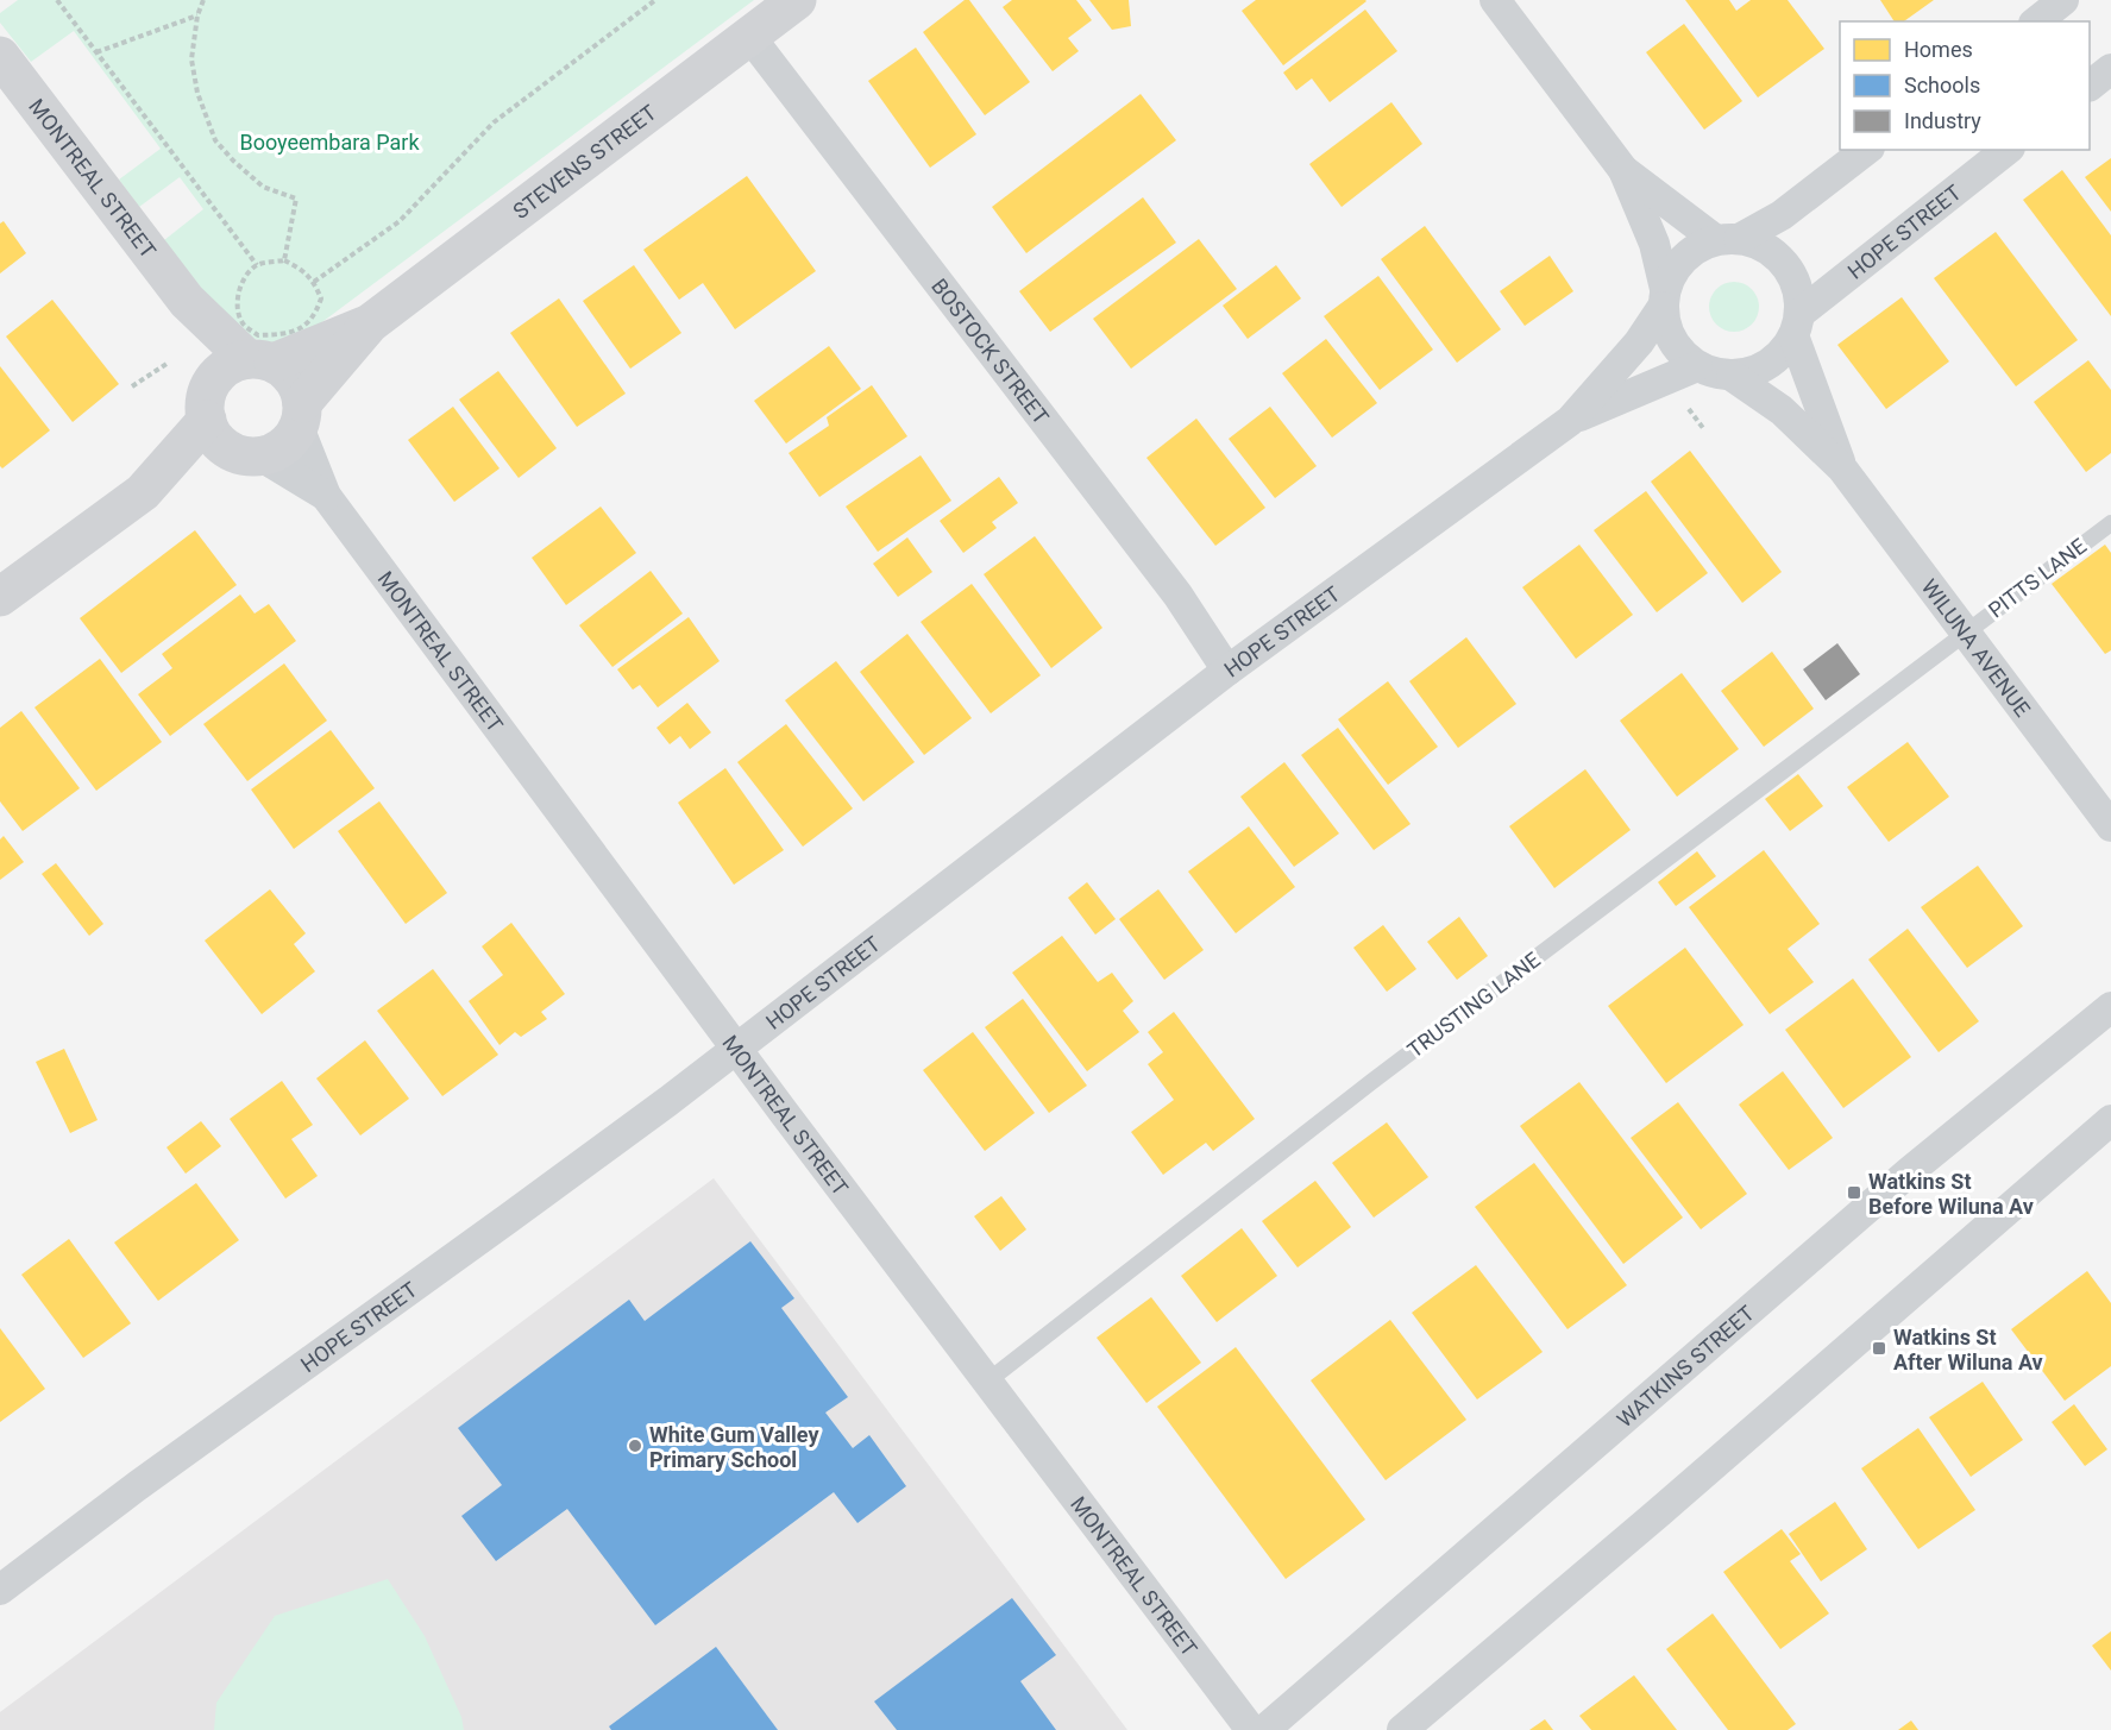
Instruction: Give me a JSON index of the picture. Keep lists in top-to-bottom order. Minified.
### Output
{"streets":{"street":["STEVENS STREET","MONTREAL STREET","HOPE STREET","BOSTOCK STREET","WILUNA AVENUE","WATKINS STREET"],"lane":["PITTS LANE","TRUSTING LANE"]},"crossings":[["STEVENS STREET","MONTREAL STREET"],["STEVENS STREET","BOSTOCK STREET"],["MONTREAL STREET","HOPE STREET"],["MONTREAL STREET","TRUSTING LANE"],["HOPE STREET","BOSTOCK STREET"],["HOPE STREET","WILUNA AVENUE"],["PITTS LANE","WILUNA AVENUE"],["PITTS LANE","TRUSTING LANE"],["WILUNA AVENUE","TRUSTING LANE"]],"parks":["Booyeembara Park"],"places":{"transit":["Watkins St Before Wiluna Av","Watkins St After Wiluna Av"],"other":["White Gum Valley Primary School"]},"legend":["Homes","Schools","Industry"]}
